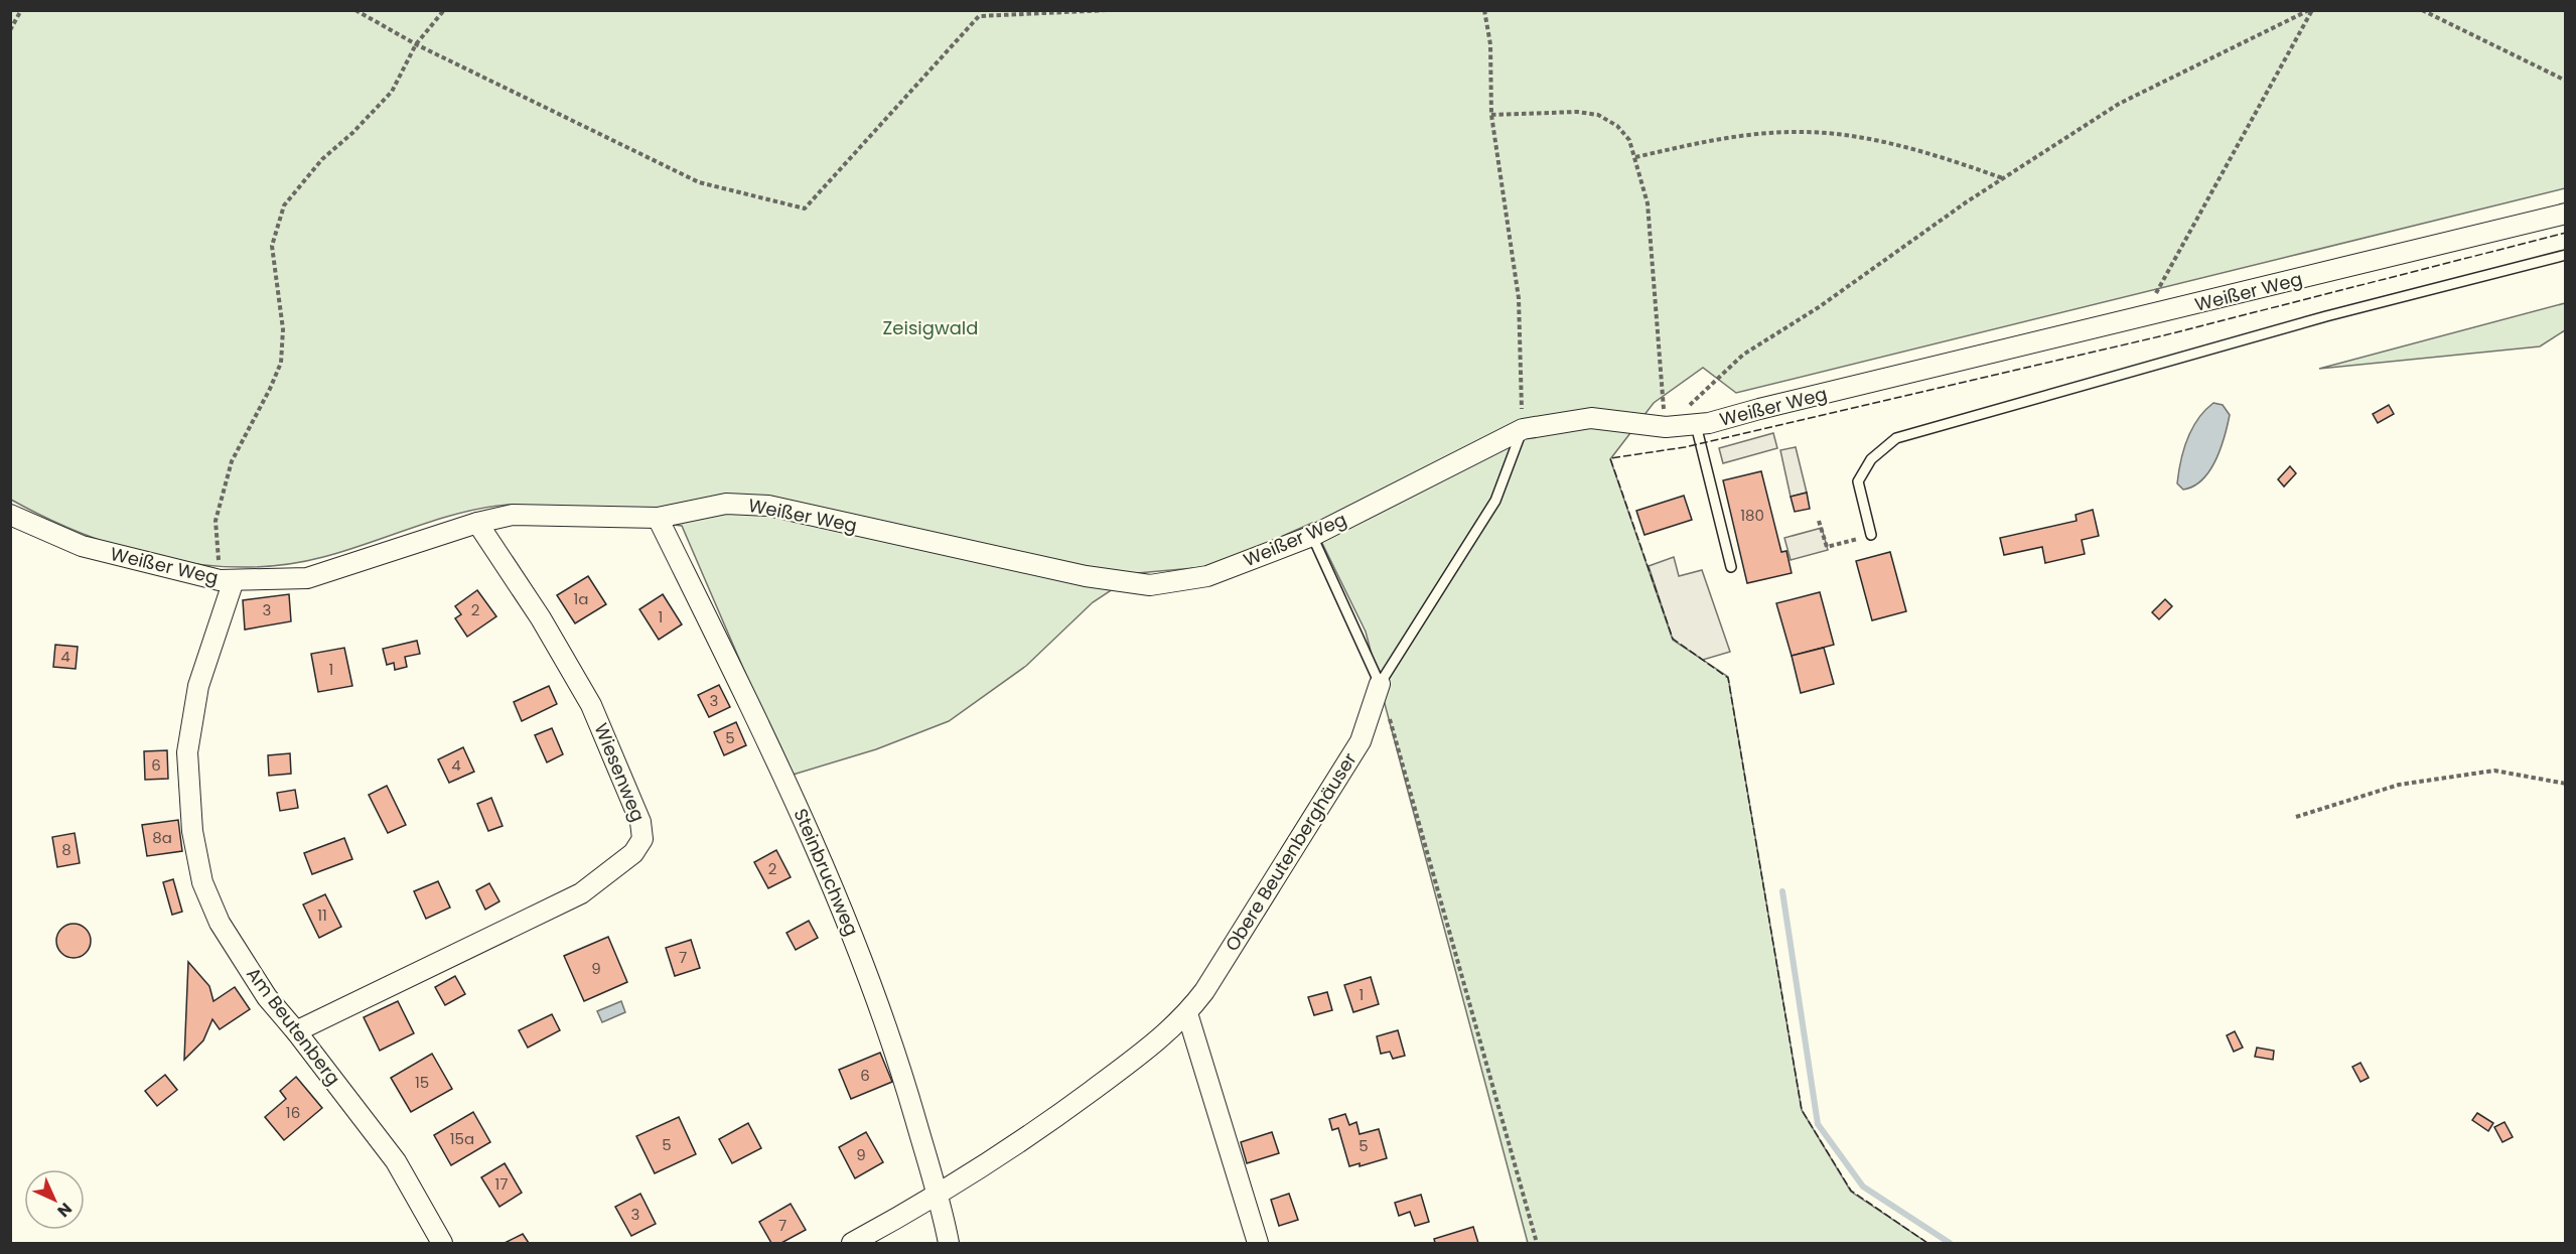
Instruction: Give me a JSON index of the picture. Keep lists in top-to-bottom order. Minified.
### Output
{"streets":{"street":["Weißer Weg","Wiesenweg","Obere Beutenberghäuser","Steinbruchweg","Am Beutenberg"]},"crossings":[["Weißer Weg","Wiesenweg"],["Weißer Weg","Steinbruchweg"],["Weißer Weg","Am Beutenberg"],["Wiesenweg","Am Beutenberg"],["Obere Beutenberghäuser","Steinbruchweg"]],"parks":["Zeisigwald"],"house_numbers":["180","1a","3","2","1","4","1","3","5","6","4","8a","8","2","11","7","9","1","6","15","16","15a","5","5","9","17","3","7"],"north":"bottom right"}
